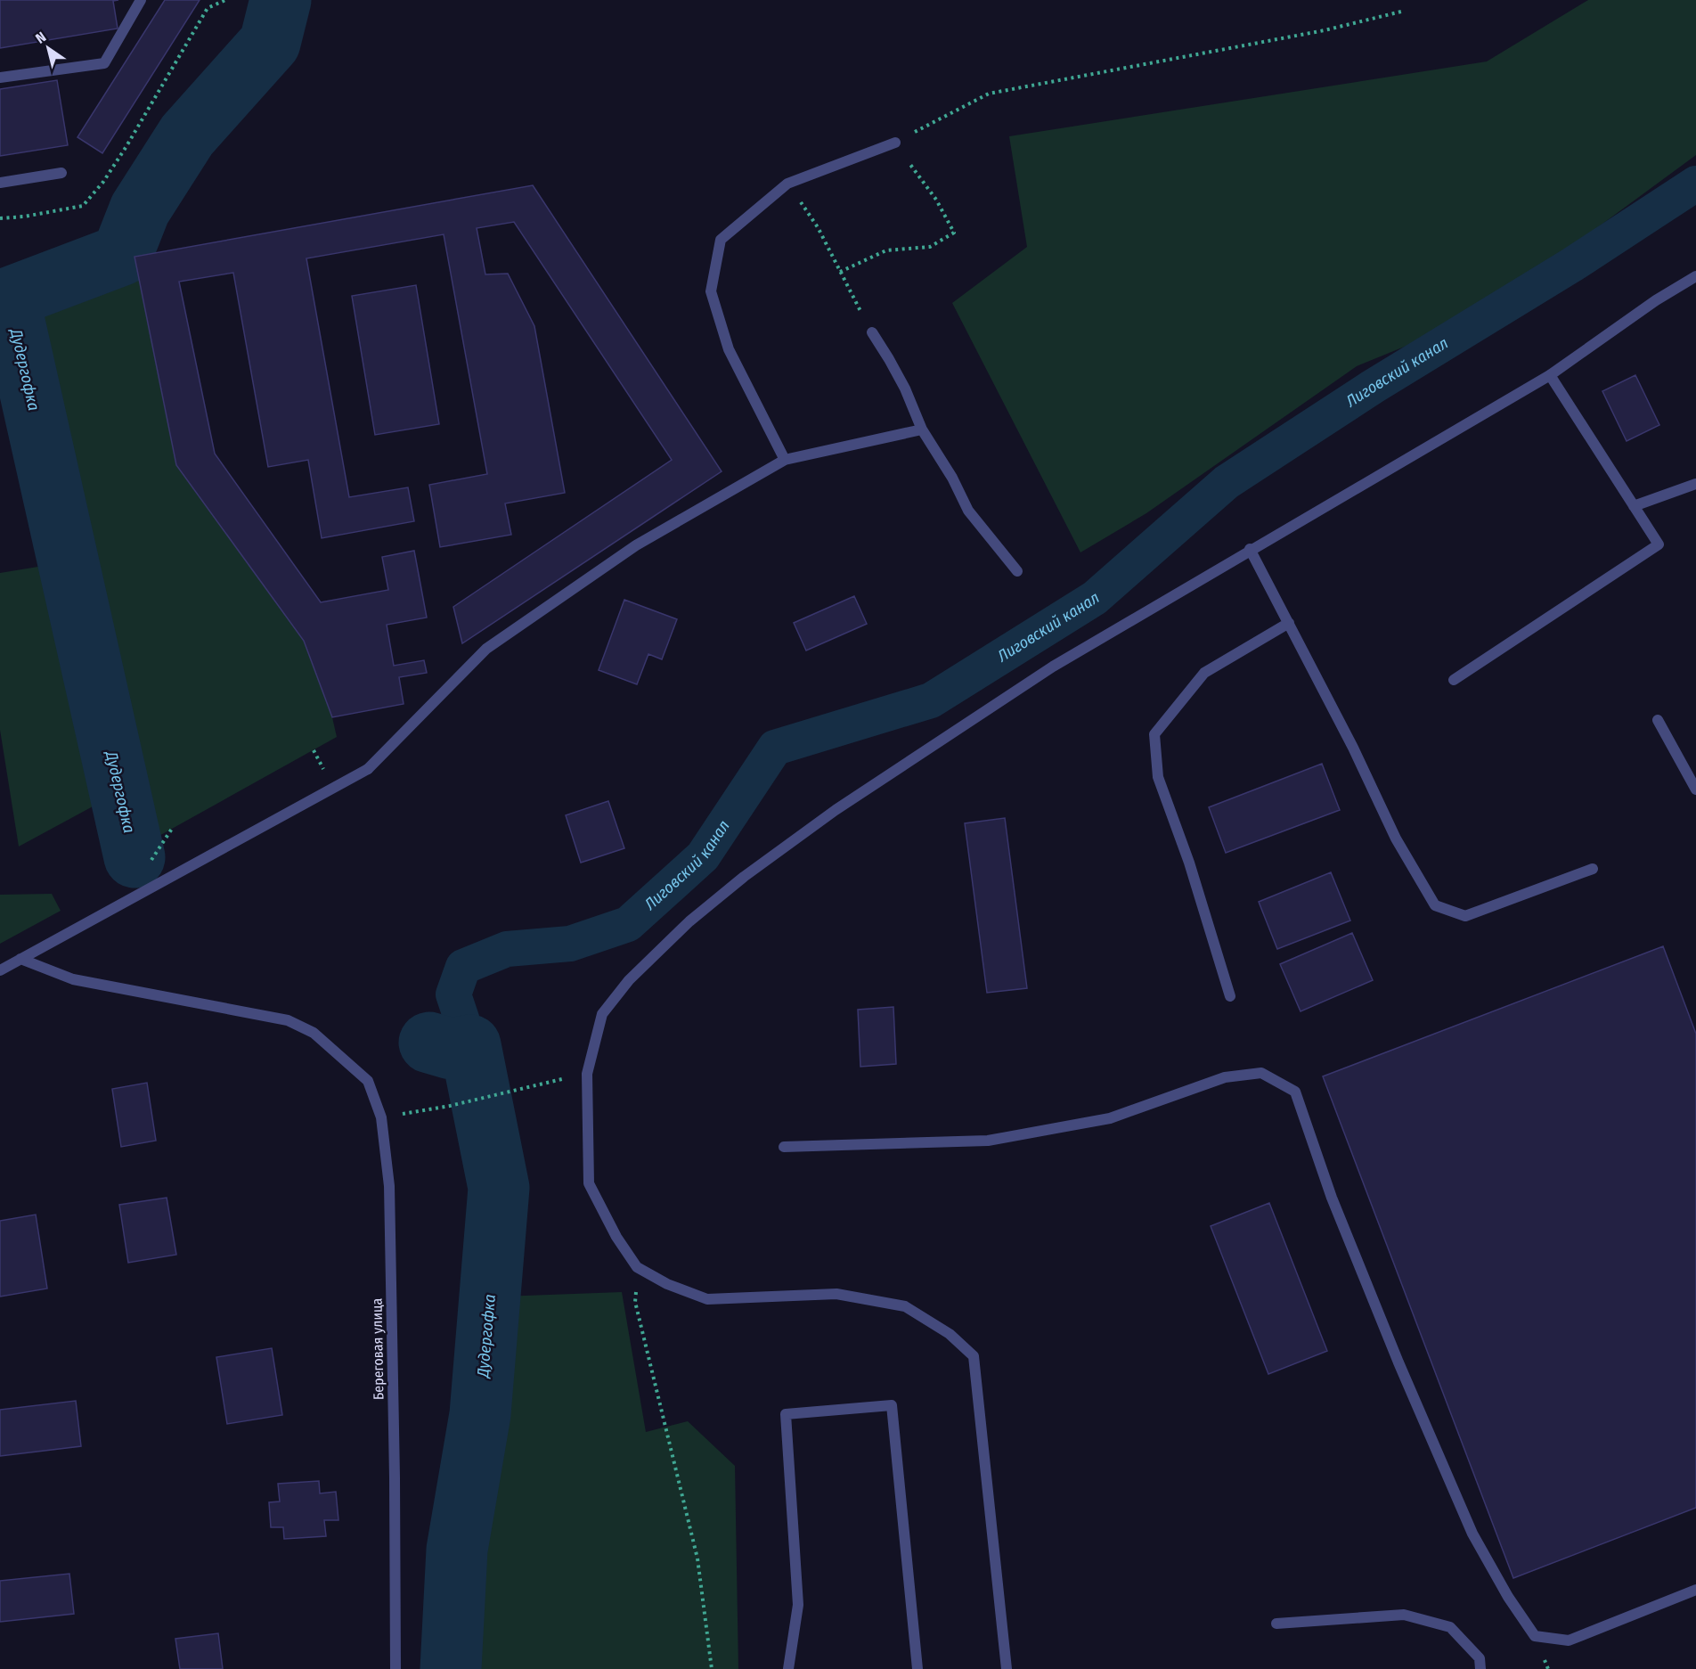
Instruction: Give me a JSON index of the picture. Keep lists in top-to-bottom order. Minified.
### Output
{"streets":{"street":["Береговая улица"]},"water":["Дудергофка","Лиговский канал"],"north":"top left"}
